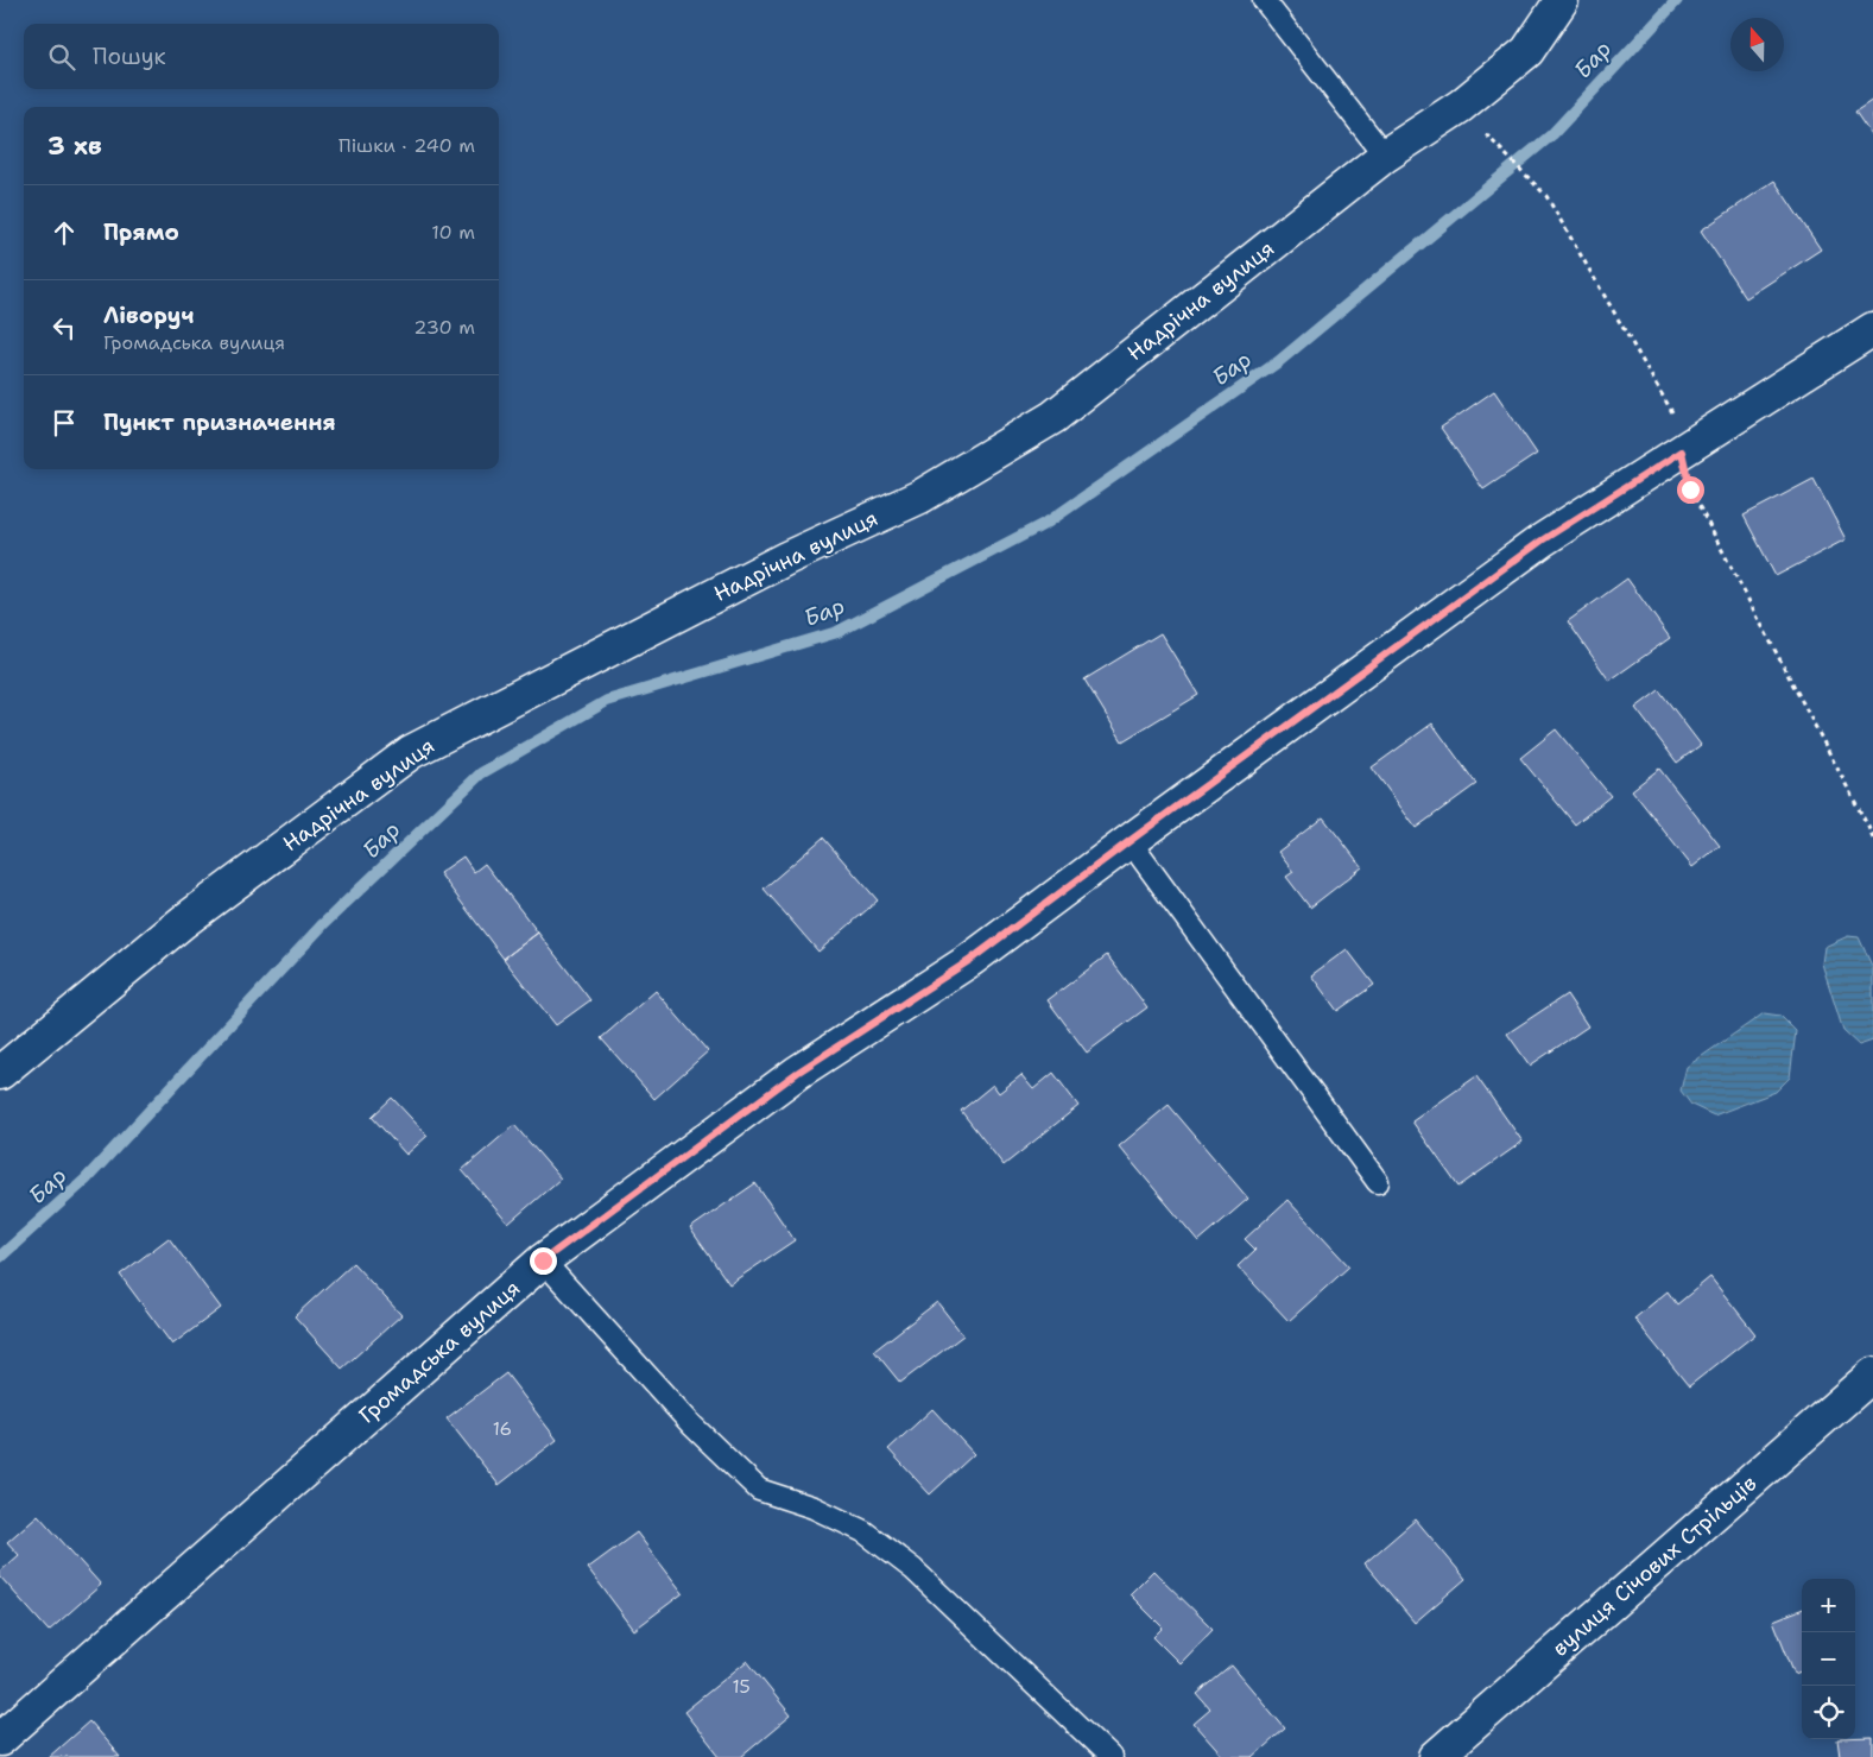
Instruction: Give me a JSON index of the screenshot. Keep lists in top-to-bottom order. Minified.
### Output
{"streets":{"street":["Надрічна вулиця","Громадська вулиця","вулиця Січових Стрільців"]},"water":["Бар"],"house_numbers":["16","15"],"north":"top","page":{"search":"Пошук","heading":["3 хв","Пішки · 240 m"],"list":[["Прямо","10 m"],["Ліворуч","Громадська вулиця","230 m"],"Пункт призначення"],"map_buttons":["+","−"]}}
